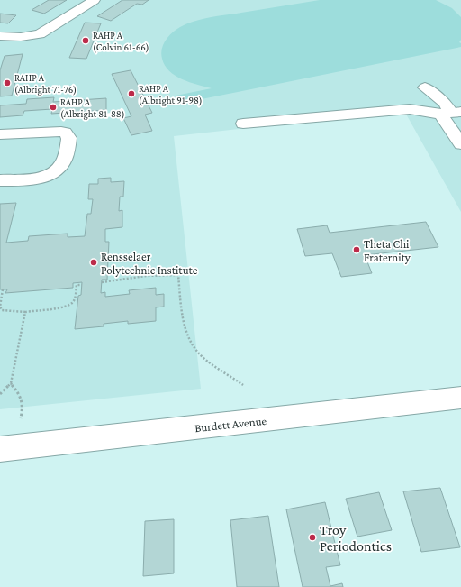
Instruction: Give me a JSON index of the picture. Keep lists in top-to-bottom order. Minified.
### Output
{"streets":{"street":["Burdett Avenue"]},"places":["RAHP A (Colvin 61-66)","RAHP A (Albright 71-76)","RAHP A (Albright 91-98)","RAHP A (Albright 81-88)","Theta Chi Fraternity","Rensselaer Polytechnic Institute","Troy Periodontics"]}
